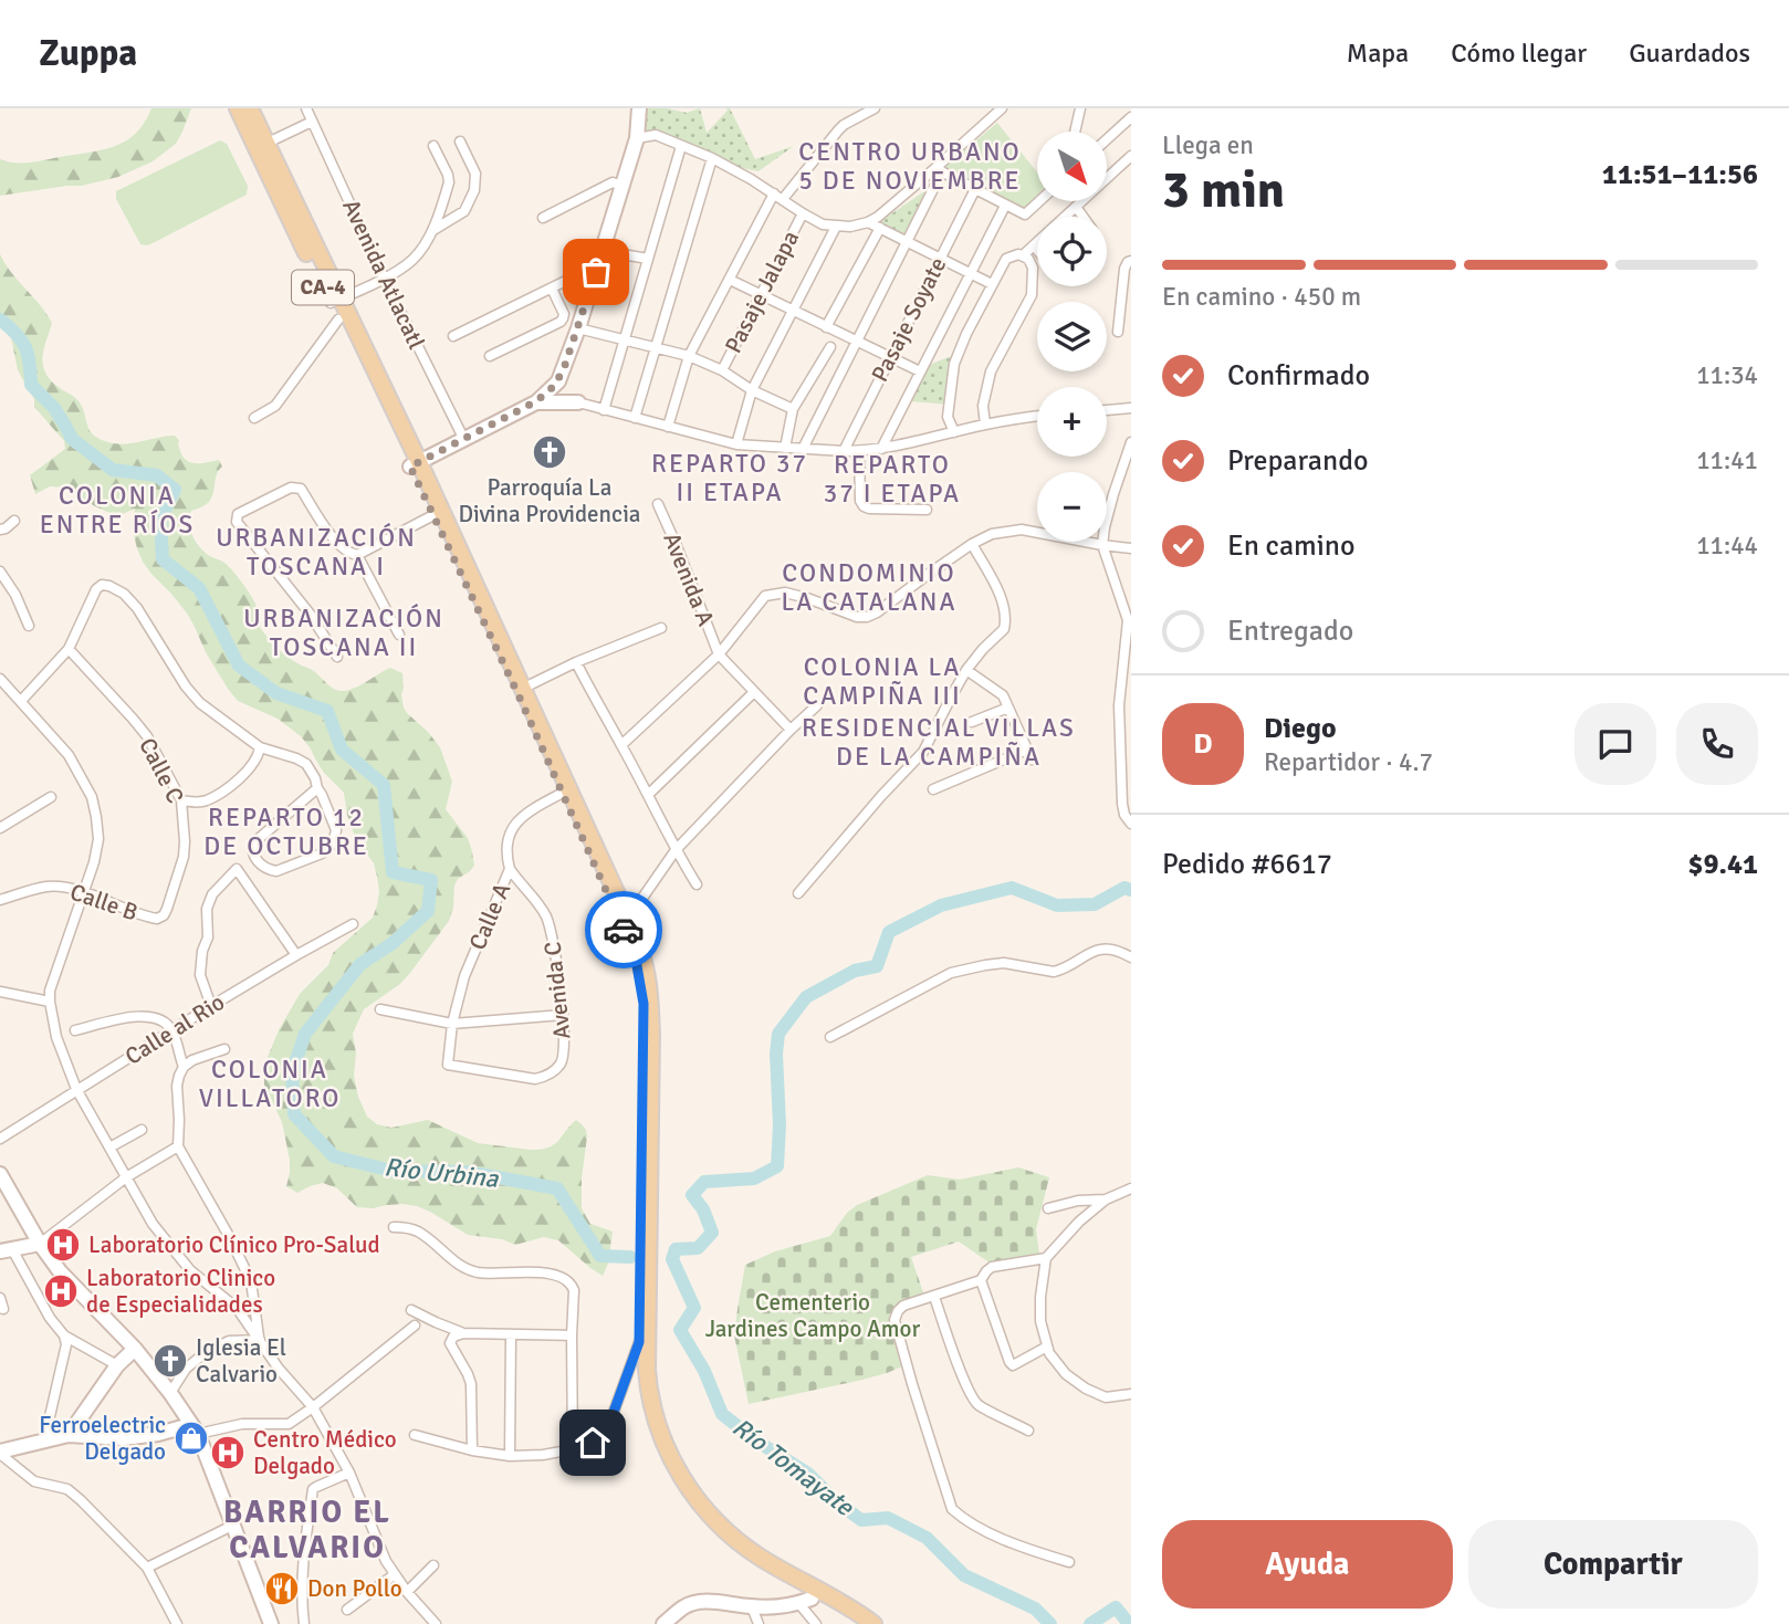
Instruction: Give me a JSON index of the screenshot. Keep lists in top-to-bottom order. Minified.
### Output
{"streets":{"main road":["CA-4"],"street":["Avenida Atlacatl","Pasaje Jalapa","Pasaje Soyate","Avenida A","Calle C","Calle B","Calle A","Avenida C","Calle al Rio"]},"crossings":[["CA-4","Calle A"],["Calle C","Calle B"],["Calle A","Avenida C"]],"districts":["CENTRO URBANO 5 DE NOVIEMBRE","REPARTO 37 II ETAPA","REPARTO 37 I ETAPA","COLONIA ENTRE RÍOS","URBANIZACIÓN TOSCANA I","CONDOMINIO LA CATALANA","URBANIZACIÓN TOSCANA II","COLONIA LA CAMPIÑA III","RESIDENCIAL VILLAS DE LA CAMPIÑA","REPARTO 12 DE OCTUBRE","COLONIA VILLATORO","BARRIO EL CALVARIO"],"water":["Río Urbina","Río Tomayate"],"parks":["Cementerio Jardines Campo Amor"],"places":{"church":["Parroquía La Divina Providencia","Iglesia El Calvario"],"hospital":["Laboratorio Clínico Pro-Salud","Laboratorio Clinico de Especialidades","Centro Médico Delgado"],"shop":["Ferroelectric Delgado"],"restaurant":["Don Pollo"]},"north":"bottom right","page":{"header":"Zuppa","nav":["Mapa","Cómo llegar","Guardados"],"heading":["3 min","Llega en","11:51–11:56"],"panel":["Diego","Repartidor · 4.7","Pedido #6617","$9.41"],"map_buttons":["+","−"],"bar":"En camino · 450 m","list":[["Confirmado","11:34"],["Preparando","11:41"],["En camino","11:44"],"Entregado"],"round":"D","buttons":["Ayuda","Compartir"]}}
